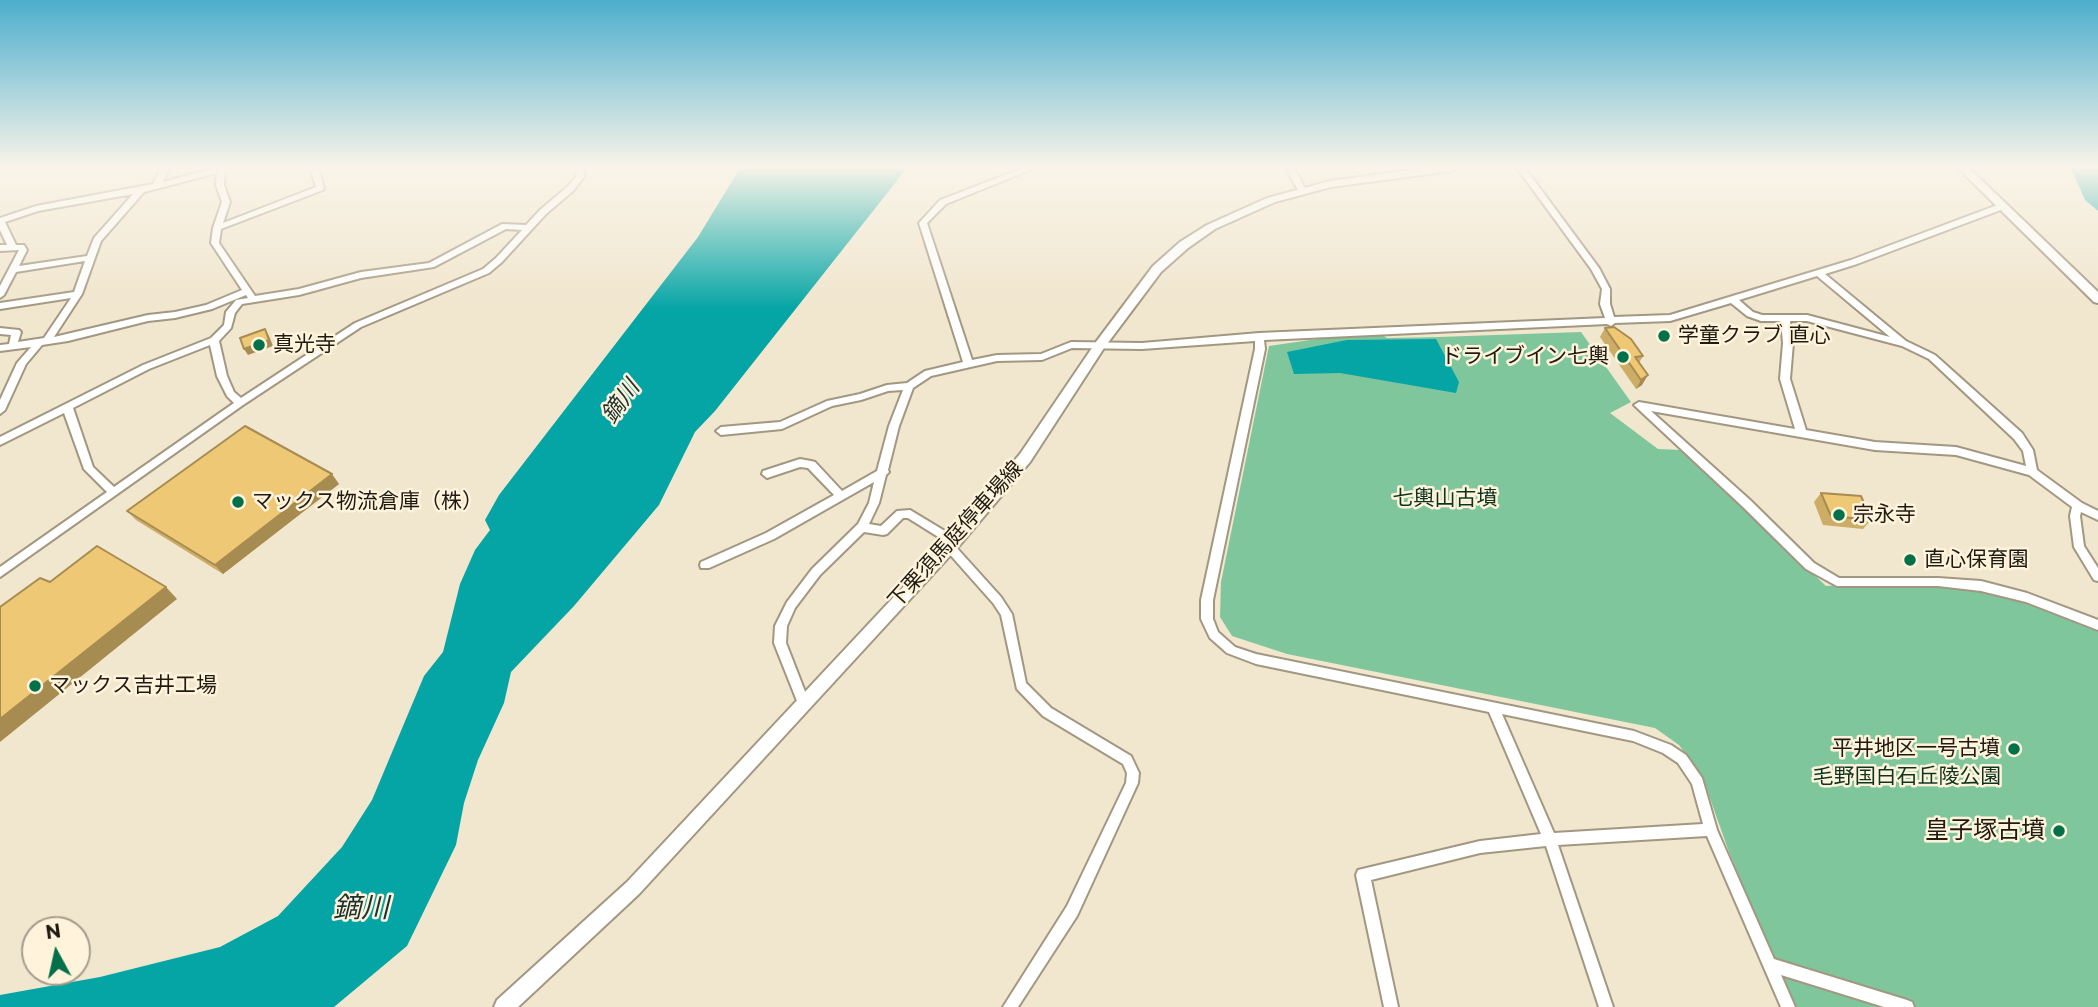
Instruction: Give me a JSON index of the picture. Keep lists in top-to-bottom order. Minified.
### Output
{"streets":{"main road":["下栗須馬庭停車場線"]},"water":["鏑川"],"parks":["七輿山古墳","毛野国白石丘陵公園"],"places":["学童クラブ 直心","真光寺","ドライブイン七輿","マックス物流倉庫（株）","宗永寺","直心保育園","マックス吉井工場","平井地区一号古墳","皇子塚古墳"],"north":"top"}
